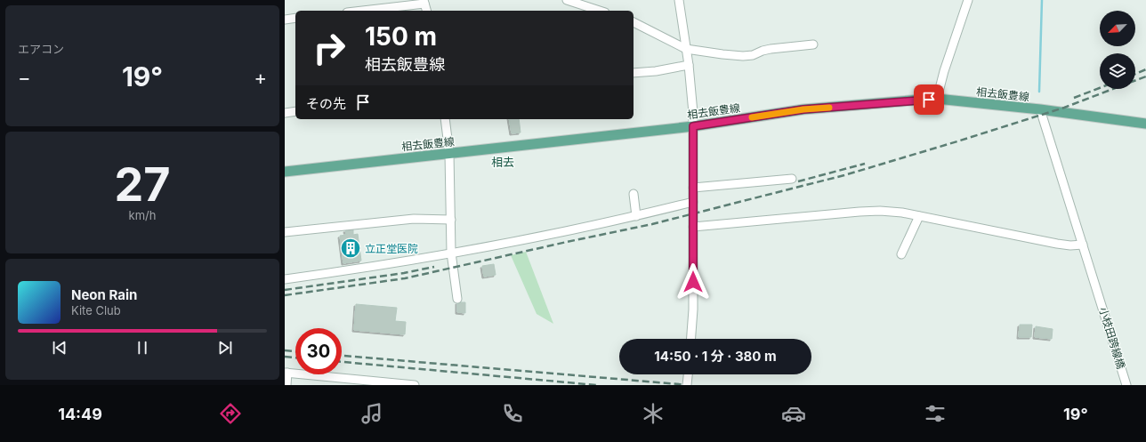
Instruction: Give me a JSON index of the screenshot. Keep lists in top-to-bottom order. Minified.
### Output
{"streets":{"main road":["相去飯豊線"],"street":["小枝田跨線橋"]},"crossings":[["相去飯豊線","小枝田跨線橋"]],"districts":["相去"],"places":{"building":["立正堂医院"]},"north":"bottom left","page":{"tile":["エアコン",["27","km/h"]],"turn":["150 m","相去飯豊線"],"heat":["−","19°","+"],"then":"その先","song":["Neon Rain","Kite Club"],"limit":"30","trip":"14:50 · 1 分 · 380 m","tabs":["14:49","19°"]}}
